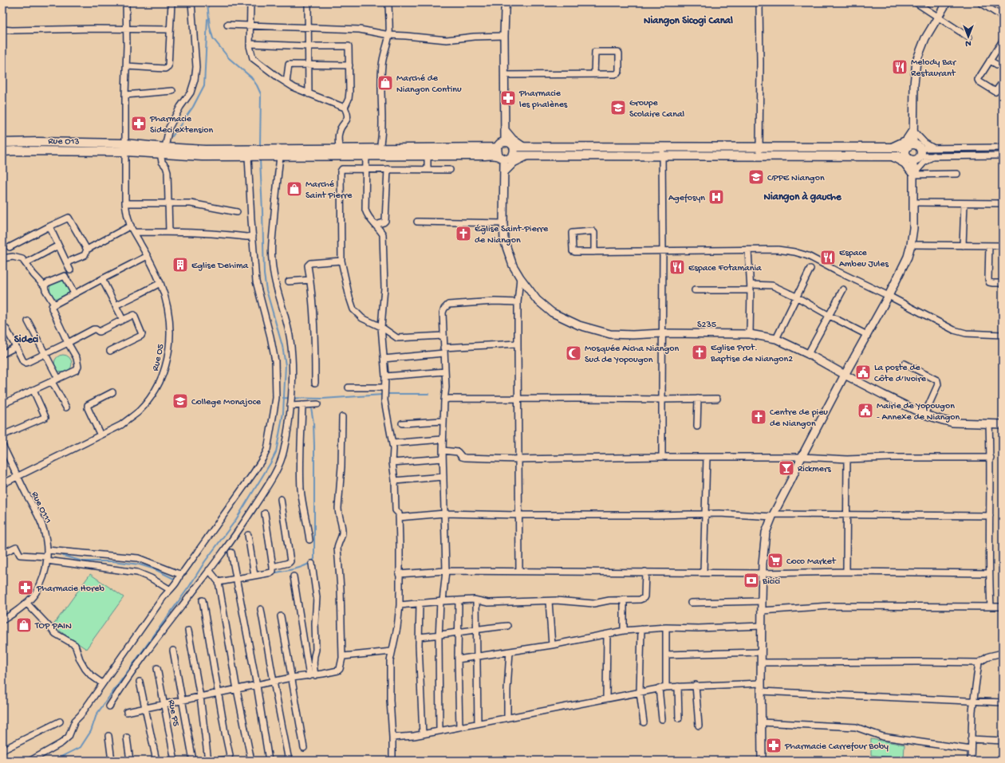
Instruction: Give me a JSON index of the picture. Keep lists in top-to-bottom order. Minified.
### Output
{"streets":{"main road":["Rue O13"],"street":["S235","Rue O5","Rue O111","Rue P5"]},"crossings":[["Rue O13","Rue O5"],["Rue O5","Rue O111"]],"districts":["Niangon Sicogi Canal","Niangon à gauche","Sideci"],"places":{"restaurant":["Melody Bar Restaurant","Espace Ambeu Jules","Espace Fotamania"],"shop":["Marché de Niangon Continu","Marché Saint Pierre","TOP PAIN"],"pharmacy":["Pharmacie les phalènes","Pharmacie Sideci extension","Pharmacie Horeb","Pharmacie Carrefour Boby"],"school or university":["Groupe Scolaire Canal","CPPE Niangon","College Monajoce"],"hospital":["Agefosyn"],"church":["Église Saint-Pierre de Niangon","Eglise Prot. Baptise de Niangon2","Centre de pieu de Niangon"],"building":["Eglise Dehima"],"mosque":["Mosquée Aicha Niangon Sud de Yopougon"],"public building":["La poste de Côte d’Ivoire","Mairie de Yopougon - Annexe de Niangon"],"bar":["Rickmers"],"supermarket":["Coco Market"],"bank":["Bicici"]},"north":"bottom"}
